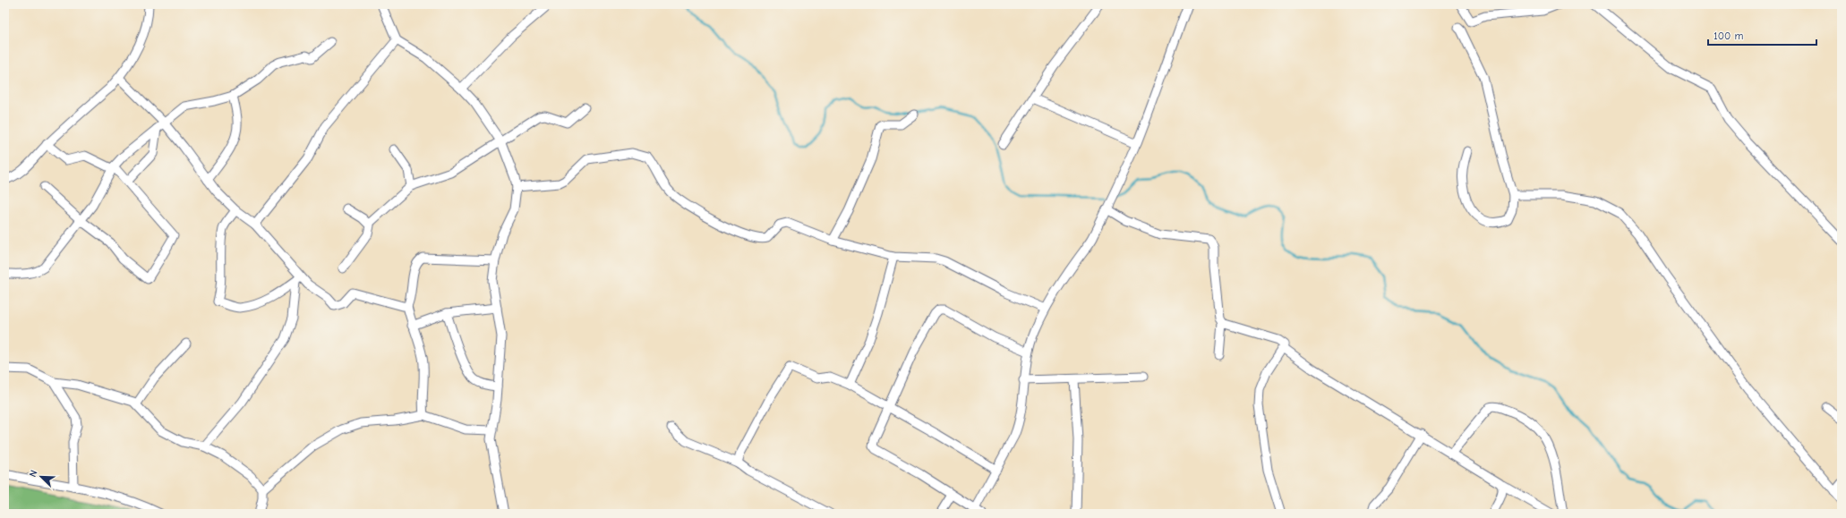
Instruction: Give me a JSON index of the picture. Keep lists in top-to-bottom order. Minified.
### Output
{"scale_bar":"100 m","north":"top left"}
